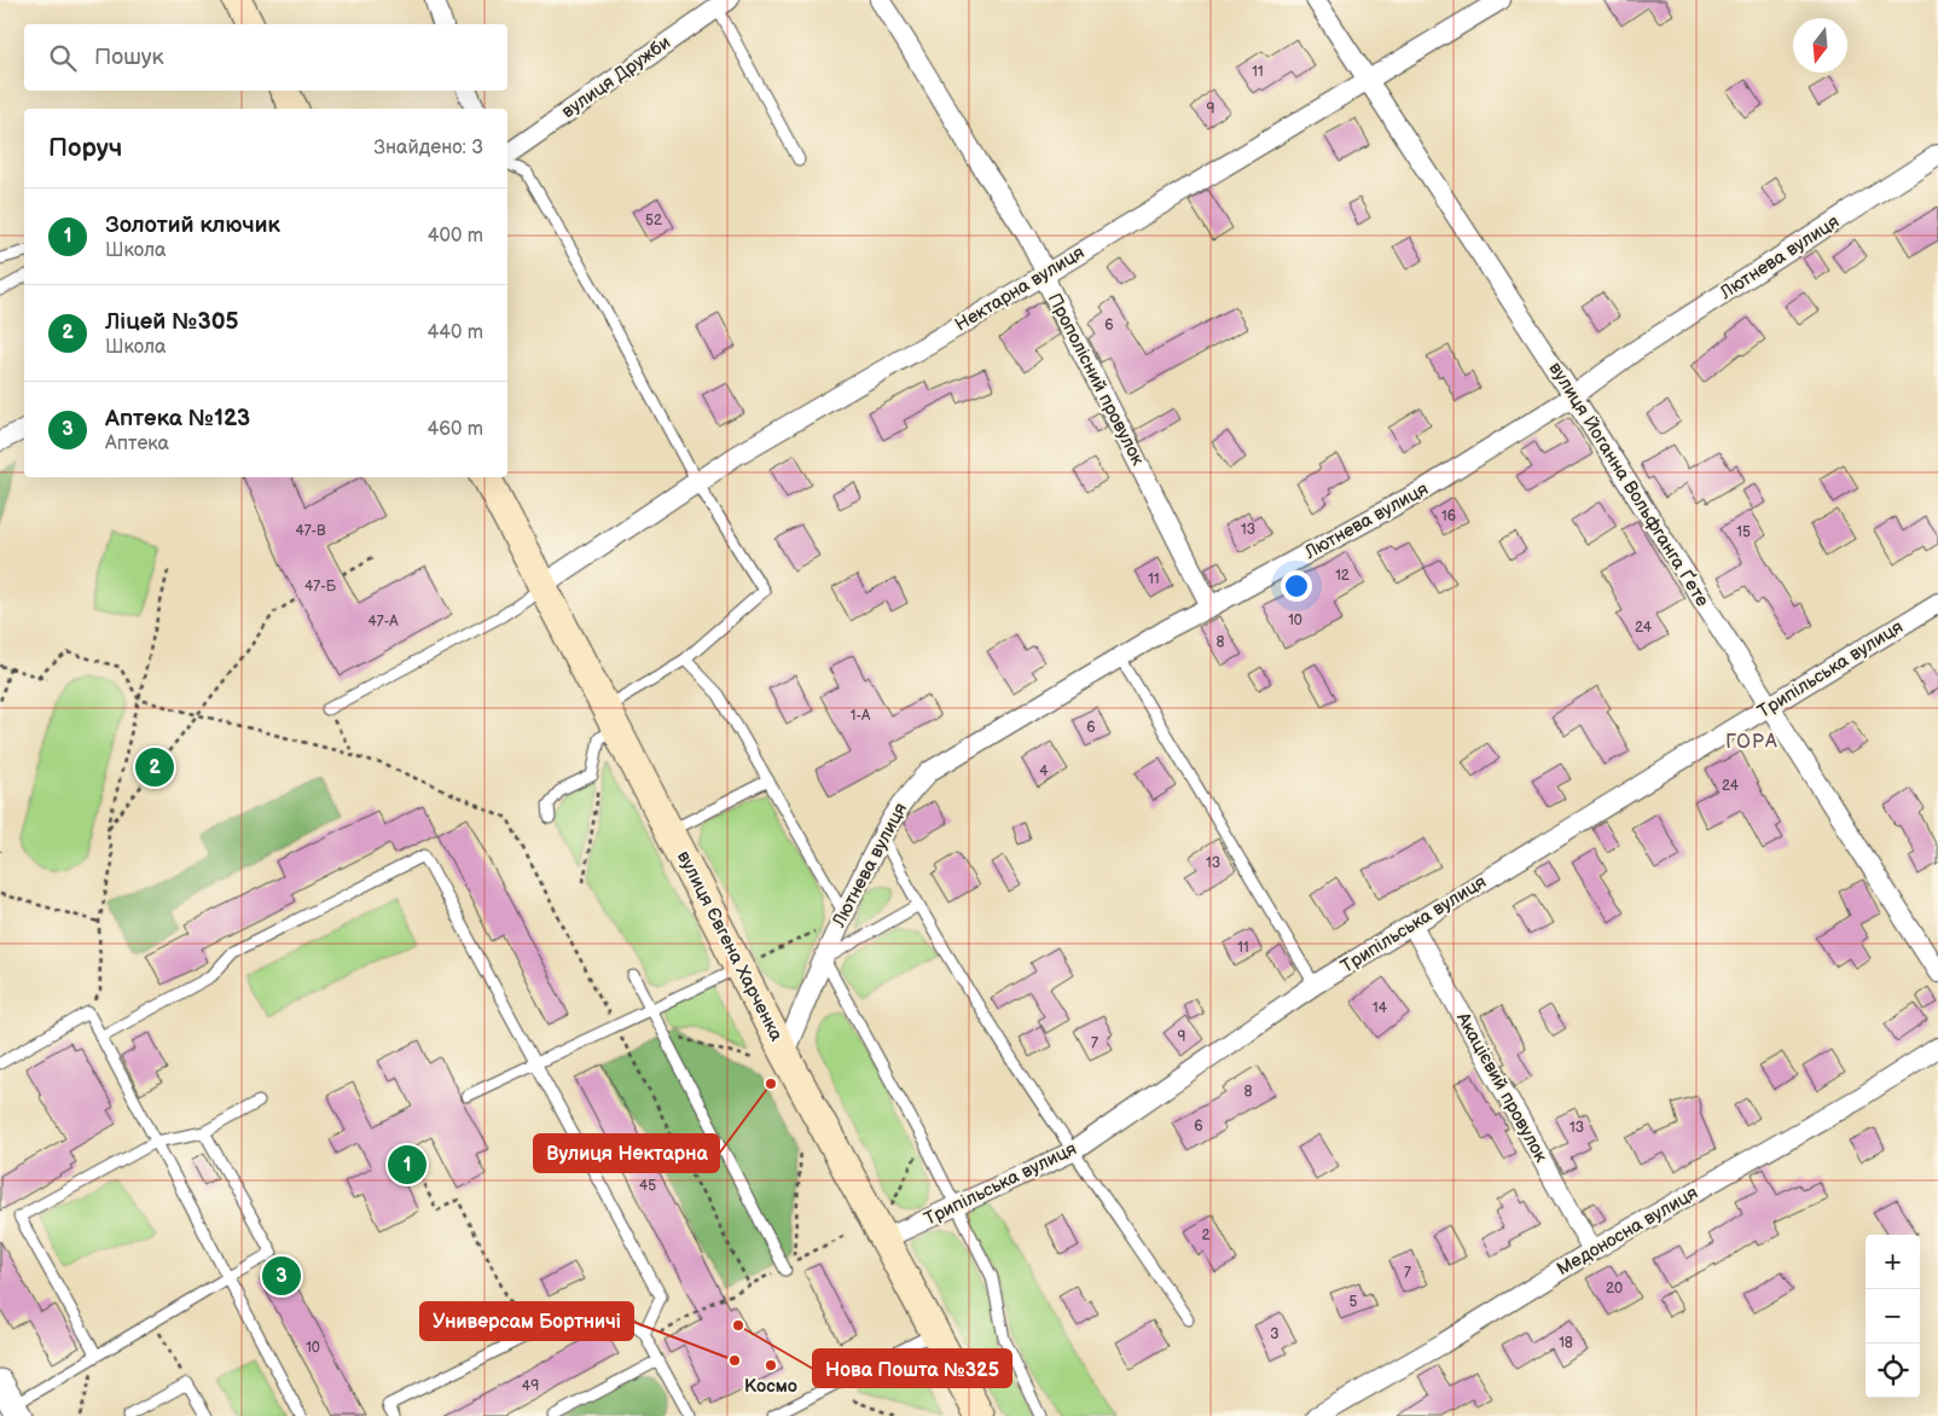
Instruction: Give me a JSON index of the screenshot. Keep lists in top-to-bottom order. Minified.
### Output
{"streets":{"main road":["вулиця Євгена Харченка"],"street":["вулиця Дружби","Лютнева вулиця","Нектарна вулиця","Прополісний провулок","вулиця Йоганна Вольфганга Ґете","Трипільська вулиця","Акацієвий провулок","Медоносна вулиця"]},"crossings":[["Лютнева вулиця","Прополісний провулок"],["Лютнева вулиця","вулиця Йоганна Вольфганга Ґете"],["Лютнева вулиця","вулиця Євгена Харченка"],["Нектарна вулиця","Прополісний провулок"],["Нектарна вулиця","вулиця Йоганна Вольфганга Ґете"],["Нектарна вулиця","вулиця Євгена Харченка"],["вулиця Йоганна Вольфганга Ґете","Трипільська вулиця"],["Трипільська вулиця","вулиця Євгена Харченка"],["Трипільська вулиця","Акацієвий провулок"],["Акацієвий провулок","Медоносна вулиця"]],"districts":["ГОРА"],"places":["Вулиця Нектарна","Нова Пошта №325","Универсам Бортничі","Космо"],"house_numbers":["11","9","52","6","16","13","47-В","15","12","11","47-Б","10","47-А","24","8","1-А","6","4","24","13","11","14","9","7","8","6","13","45","2","7","20","5","3","18","10","49"],"north":"bottom","page":{"search":"Пошук","heading":["Поруч","Знайдено: 3"],"list":[{"mark":"1","name":"Золотий ключик","note":"Школа","value":"400 m"},{"mark":"2","name":"Ліцей №305","note":"Школа","value":"440 m"},{"mark":"3","name":"Аптека №123","note":"Аптека","value":"460 m"}],"pins":["2","1","3"],"map_buttons":["+","−"]}}
